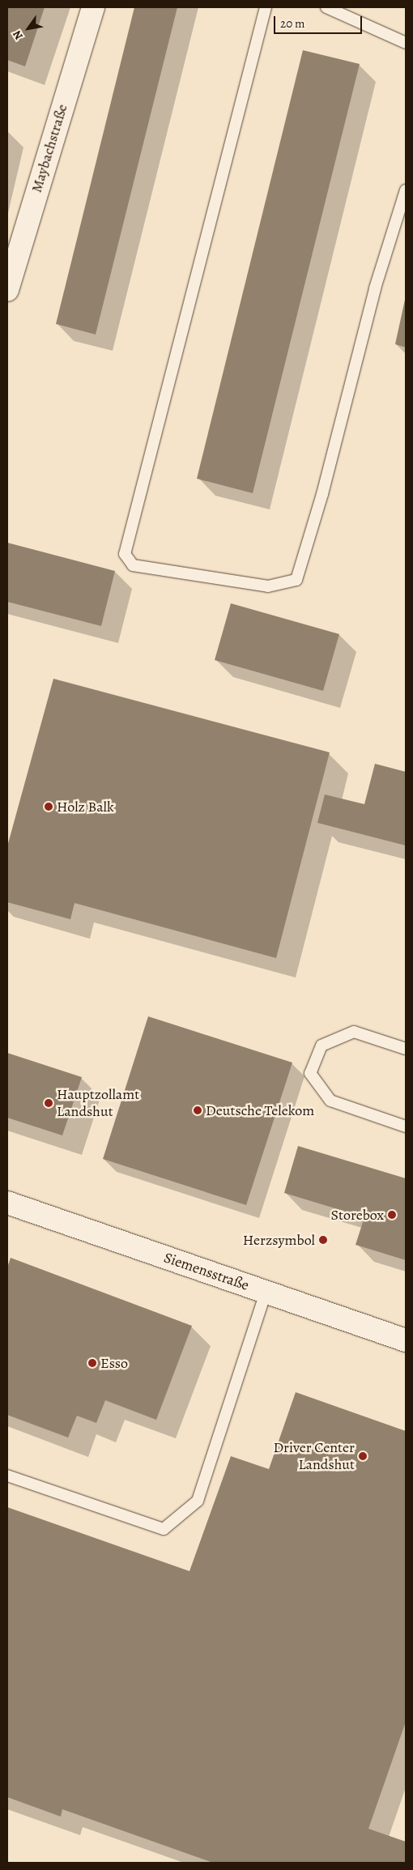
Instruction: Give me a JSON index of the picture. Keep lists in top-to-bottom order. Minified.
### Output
{"streets":{"main road":["Maybachstraße","Siemensstraße"]},"places":["Holz Balk","Hauptzollamt Landshut","Deutsche Telekom","Storebox","Herzsymbol","Esso","Driver Center Landshut"],"scale_bar":"20 m","north":"bottom left"}
